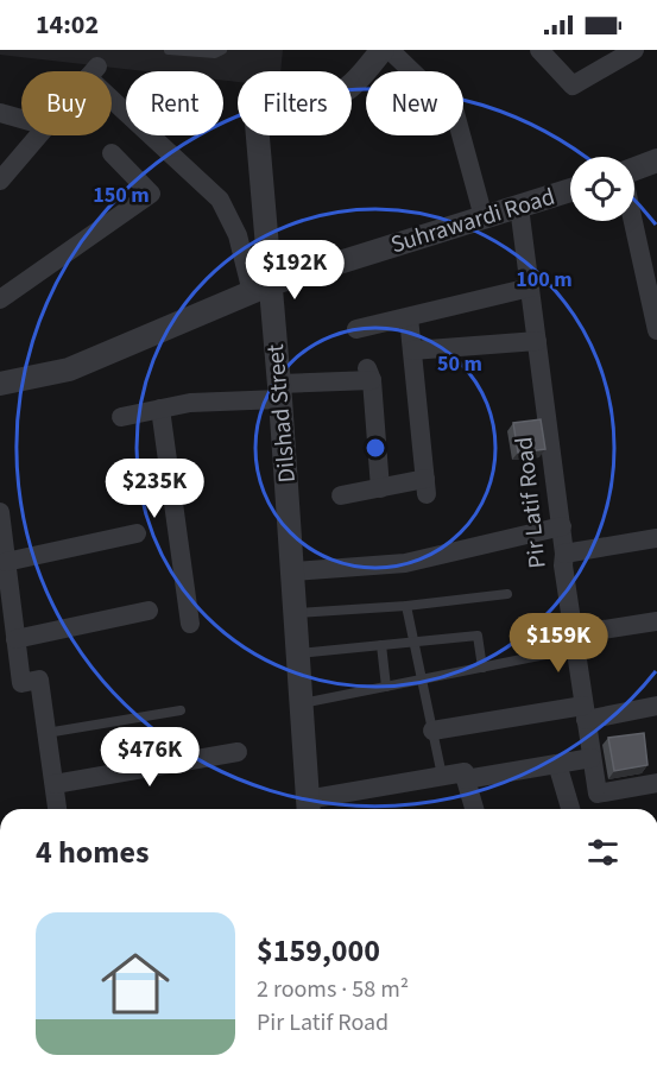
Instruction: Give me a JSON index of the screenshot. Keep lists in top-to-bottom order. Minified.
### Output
{"streets":{"street":["Suhrawardi Road","Dilshad Street","Pir Latif Road"]},"crossings":[["Suhrawardi Road","Dilshad Street"],["Suhrawardi Road","Pir Latif Road"]],"page":{"status":"14:02","chip":["Buy","Rent","Filters","New"],"price":["$192K","$235K","$159K","$476K"],"heading":"4 homes","list":[{"name":"$159,000","note":"2 rooms · 58 m² · Pir Latif Road"}]},"rings":["150 m","100 m","50 m"]}
